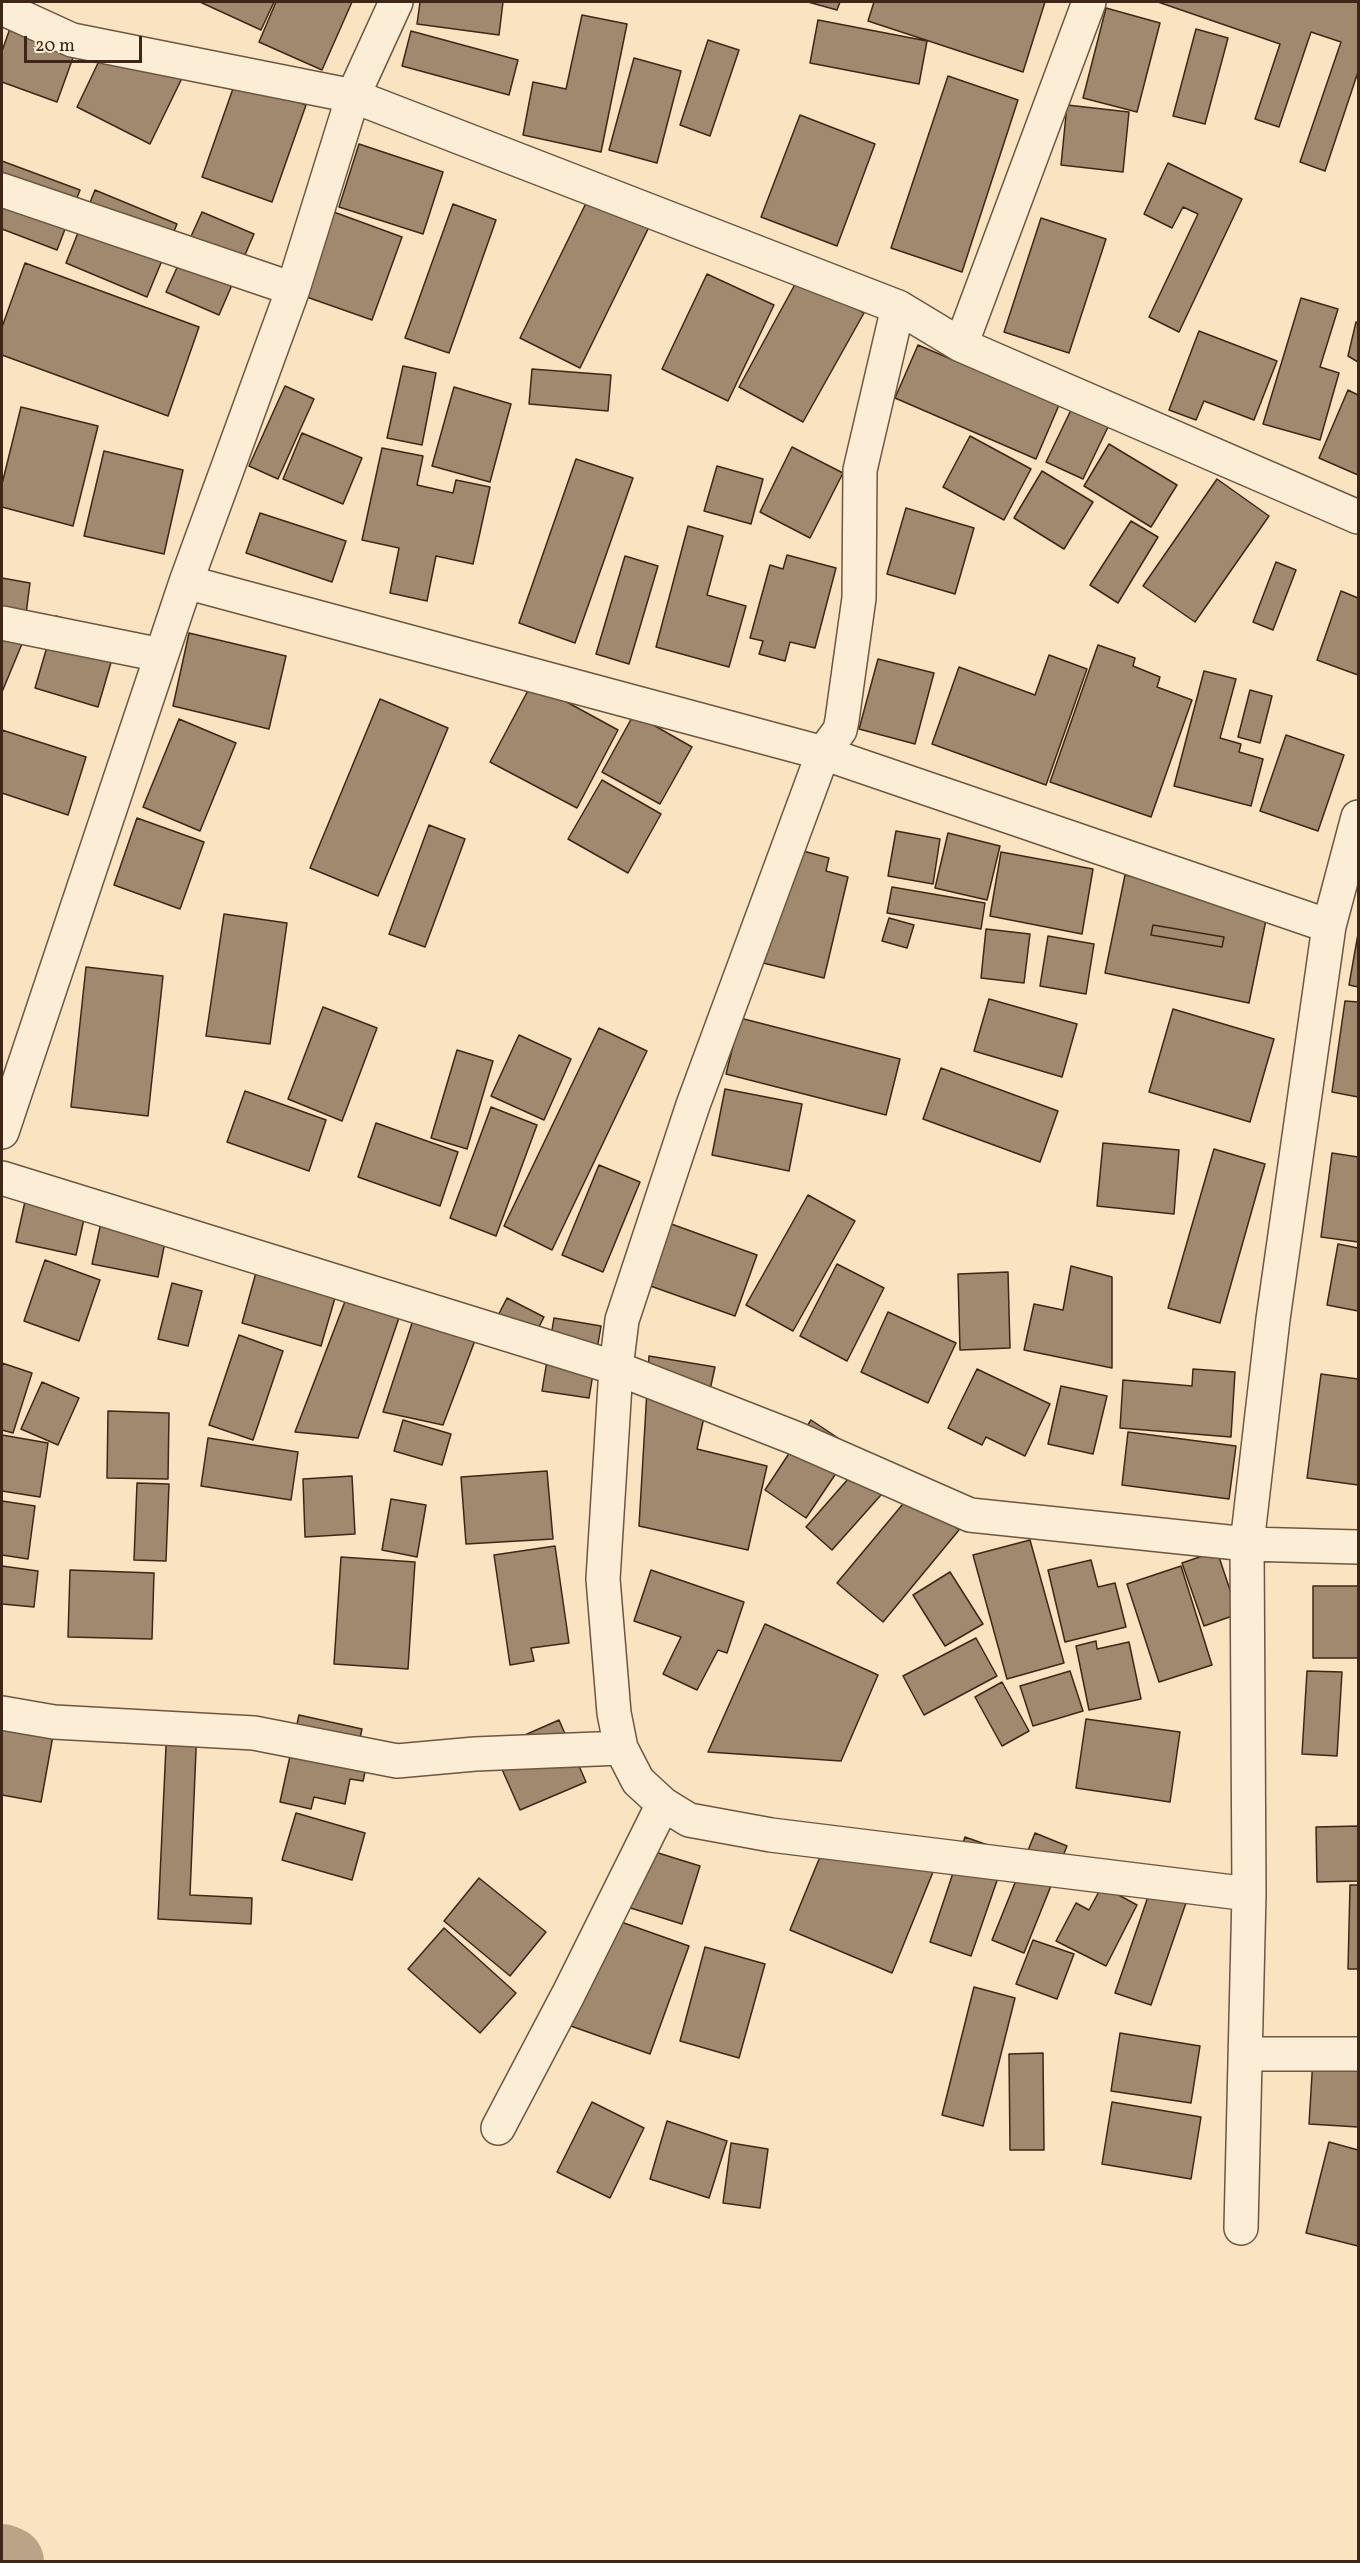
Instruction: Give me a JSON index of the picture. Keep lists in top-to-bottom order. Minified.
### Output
{"scale_bar":"20 m"}
